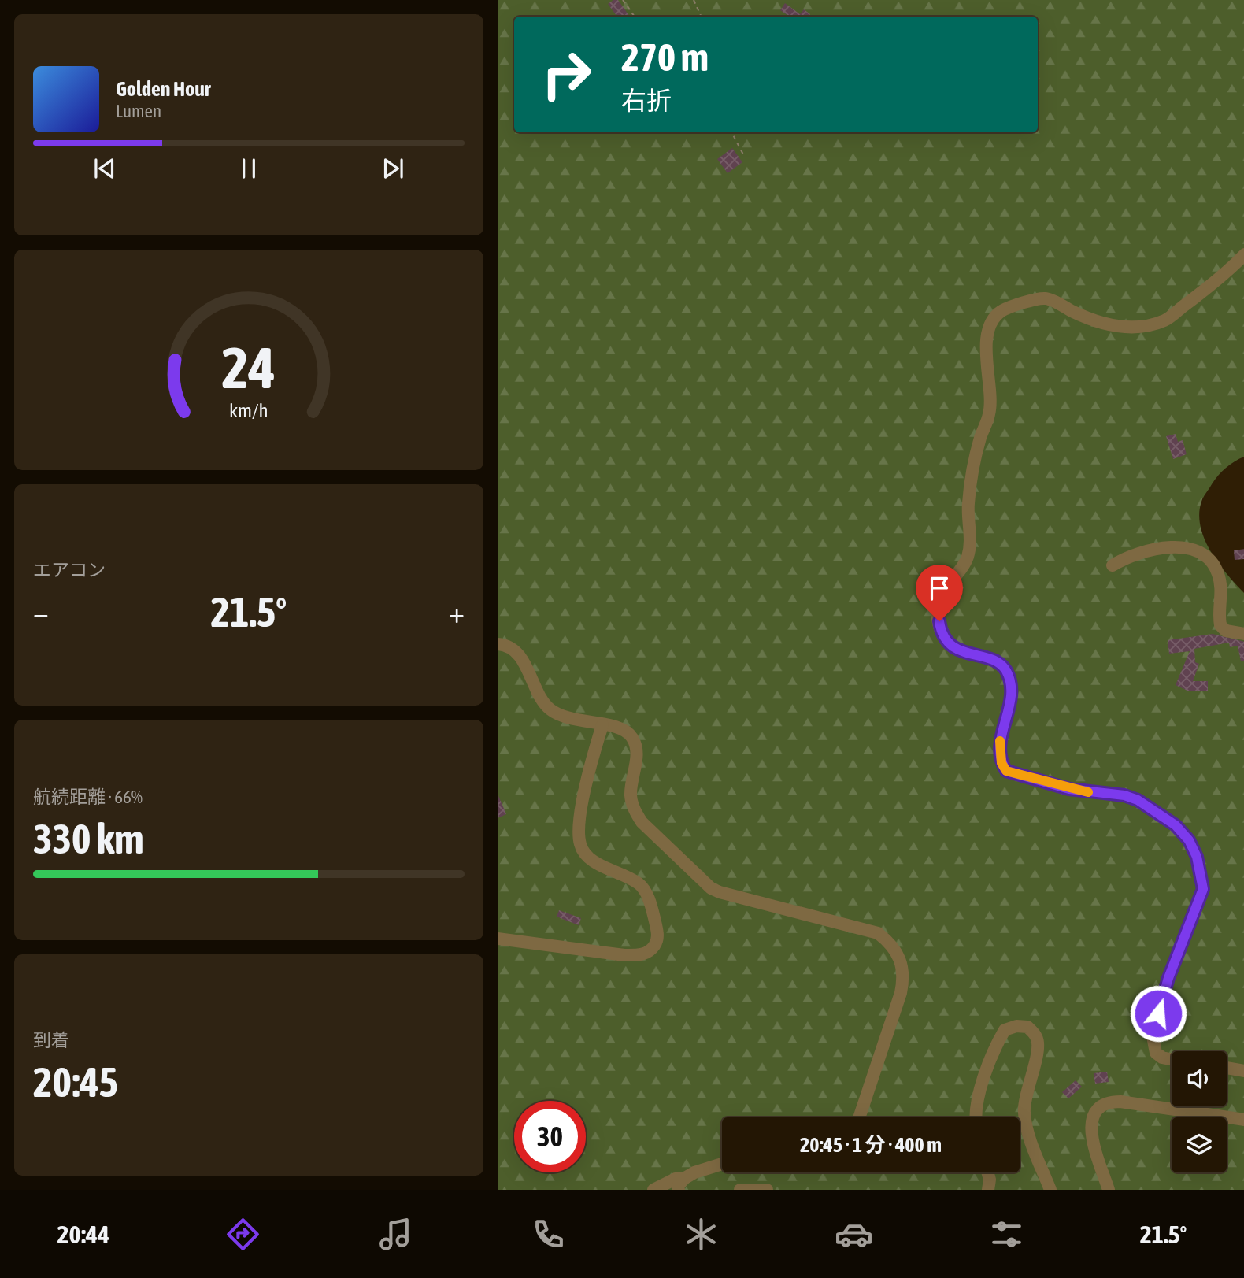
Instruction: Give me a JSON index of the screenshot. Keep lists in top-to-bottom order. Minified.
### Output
{"page":{"turn":["270 m","右折"],"song":["Golden Hour","Lumen"],"tile":["エアコン",["航続距離 · 66%","330 km"],["到着","20:45"]],"heat":["−","21.5°","+"],"limit":"30","trip":"20:45 · 1 分 · 400 m","tabs":["20:44","21.5°"],"gauge":["24","km/h"]}}
